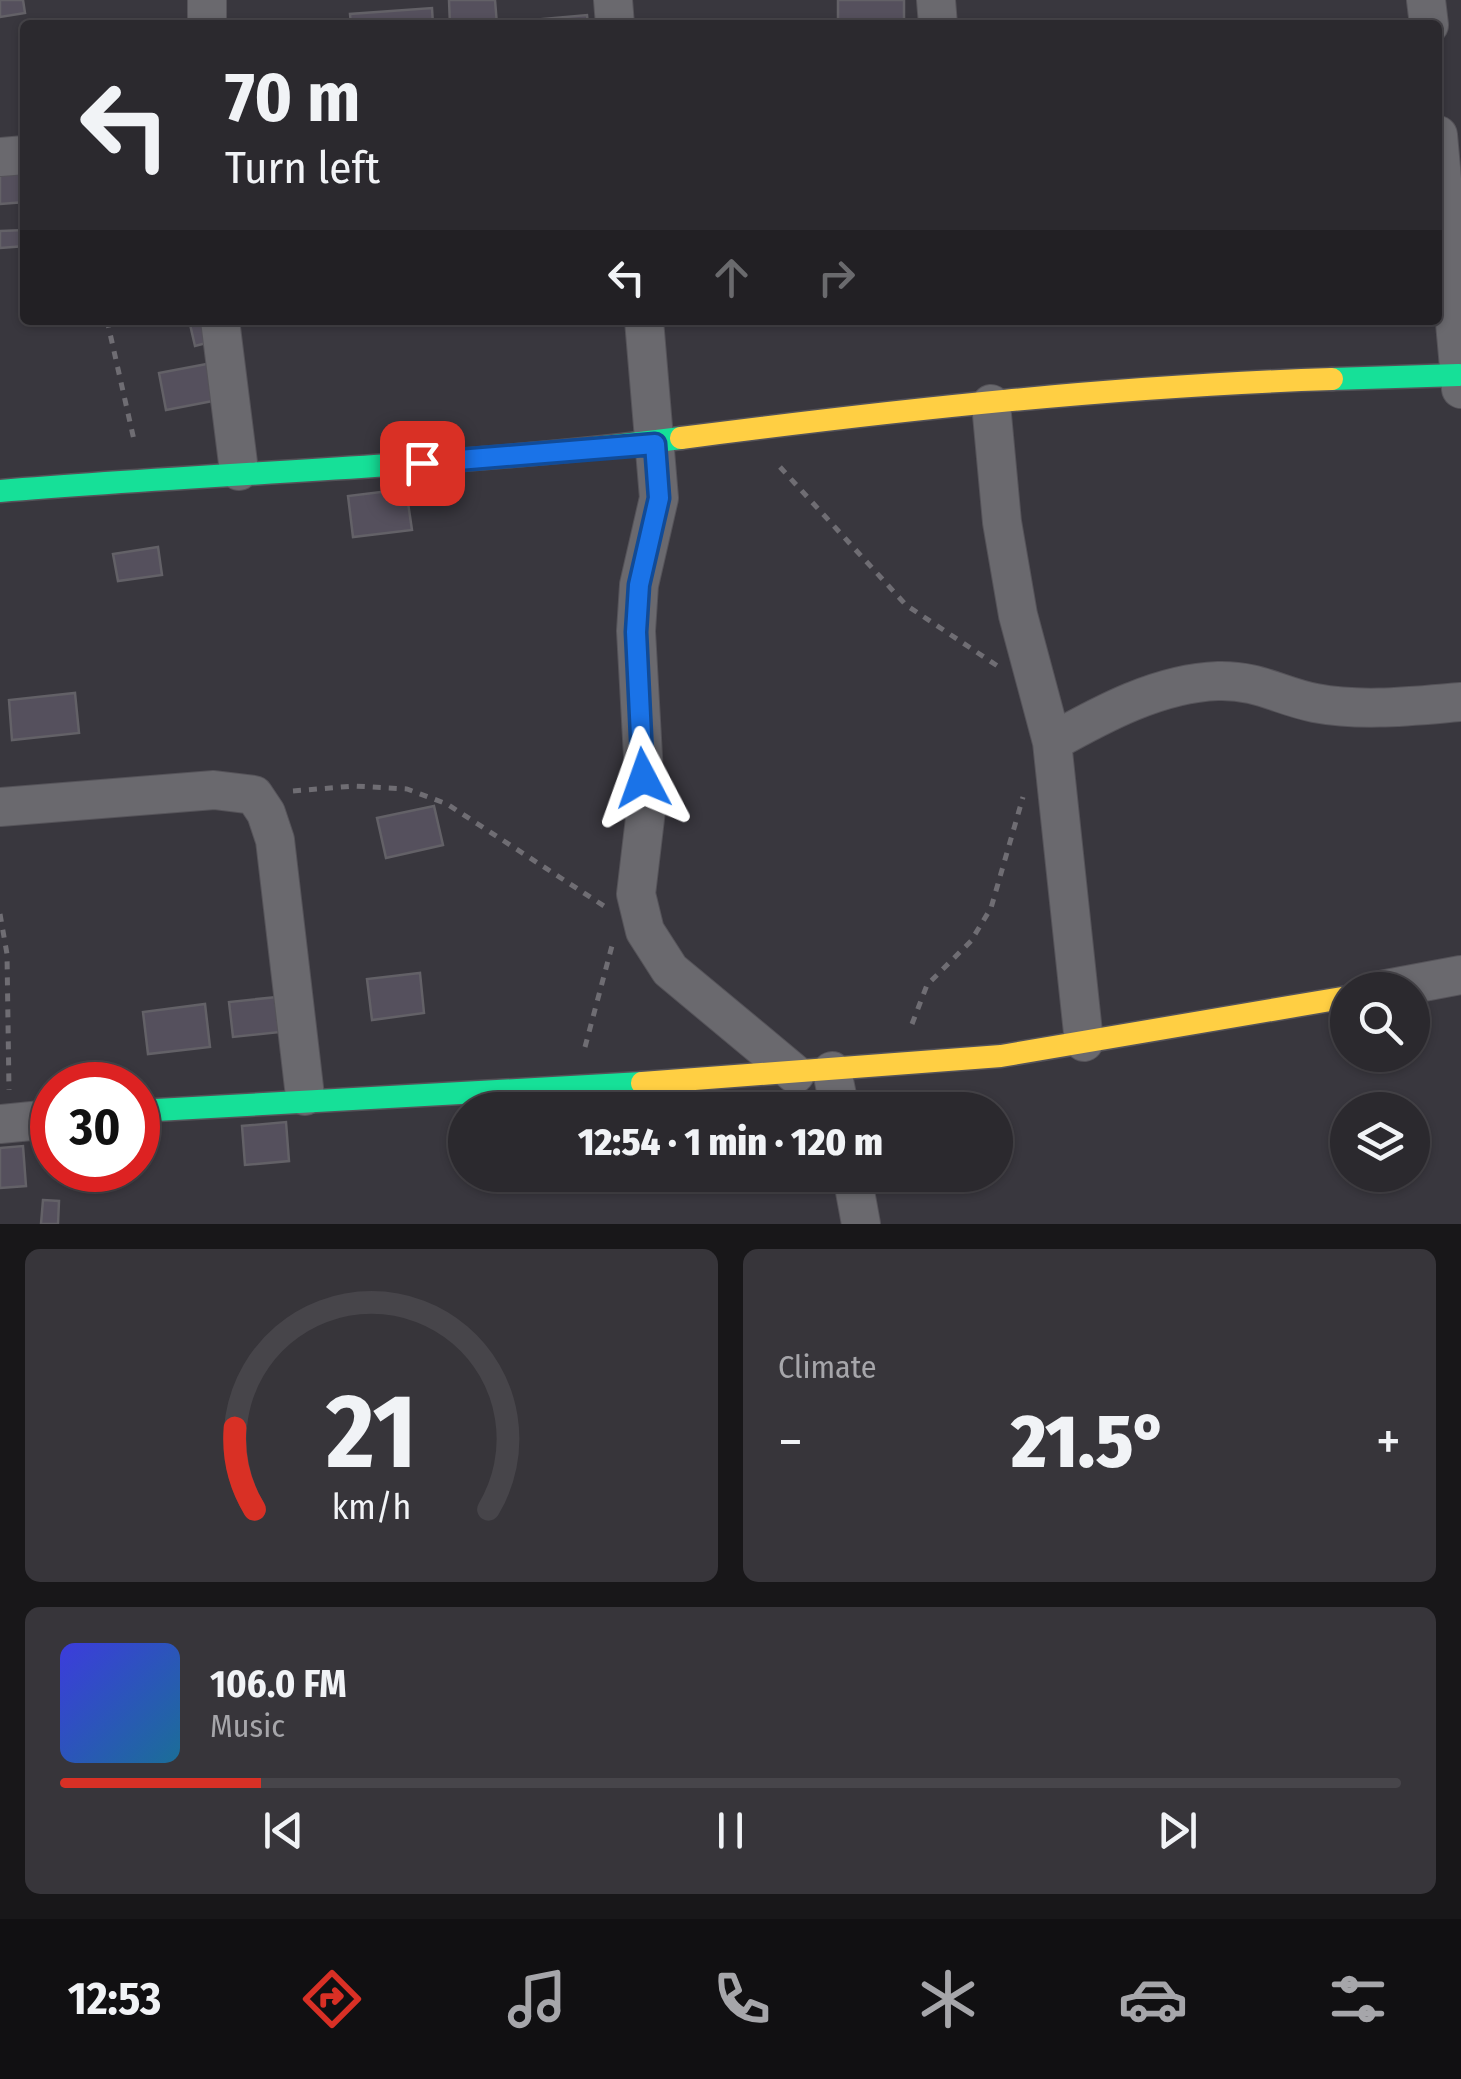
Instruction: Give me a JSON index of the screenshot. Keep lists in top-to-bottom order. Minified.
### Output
{"page":{"turn":["70 m","Turn left"],"limit":"30","trip":"12:54 · 1 min · 120 m","tile":"Climate","heat":["−","21.5°","+"],"song":["106.0 FM","Music"],"tabs":"12:53","gauge":["21","km/h"]}}
